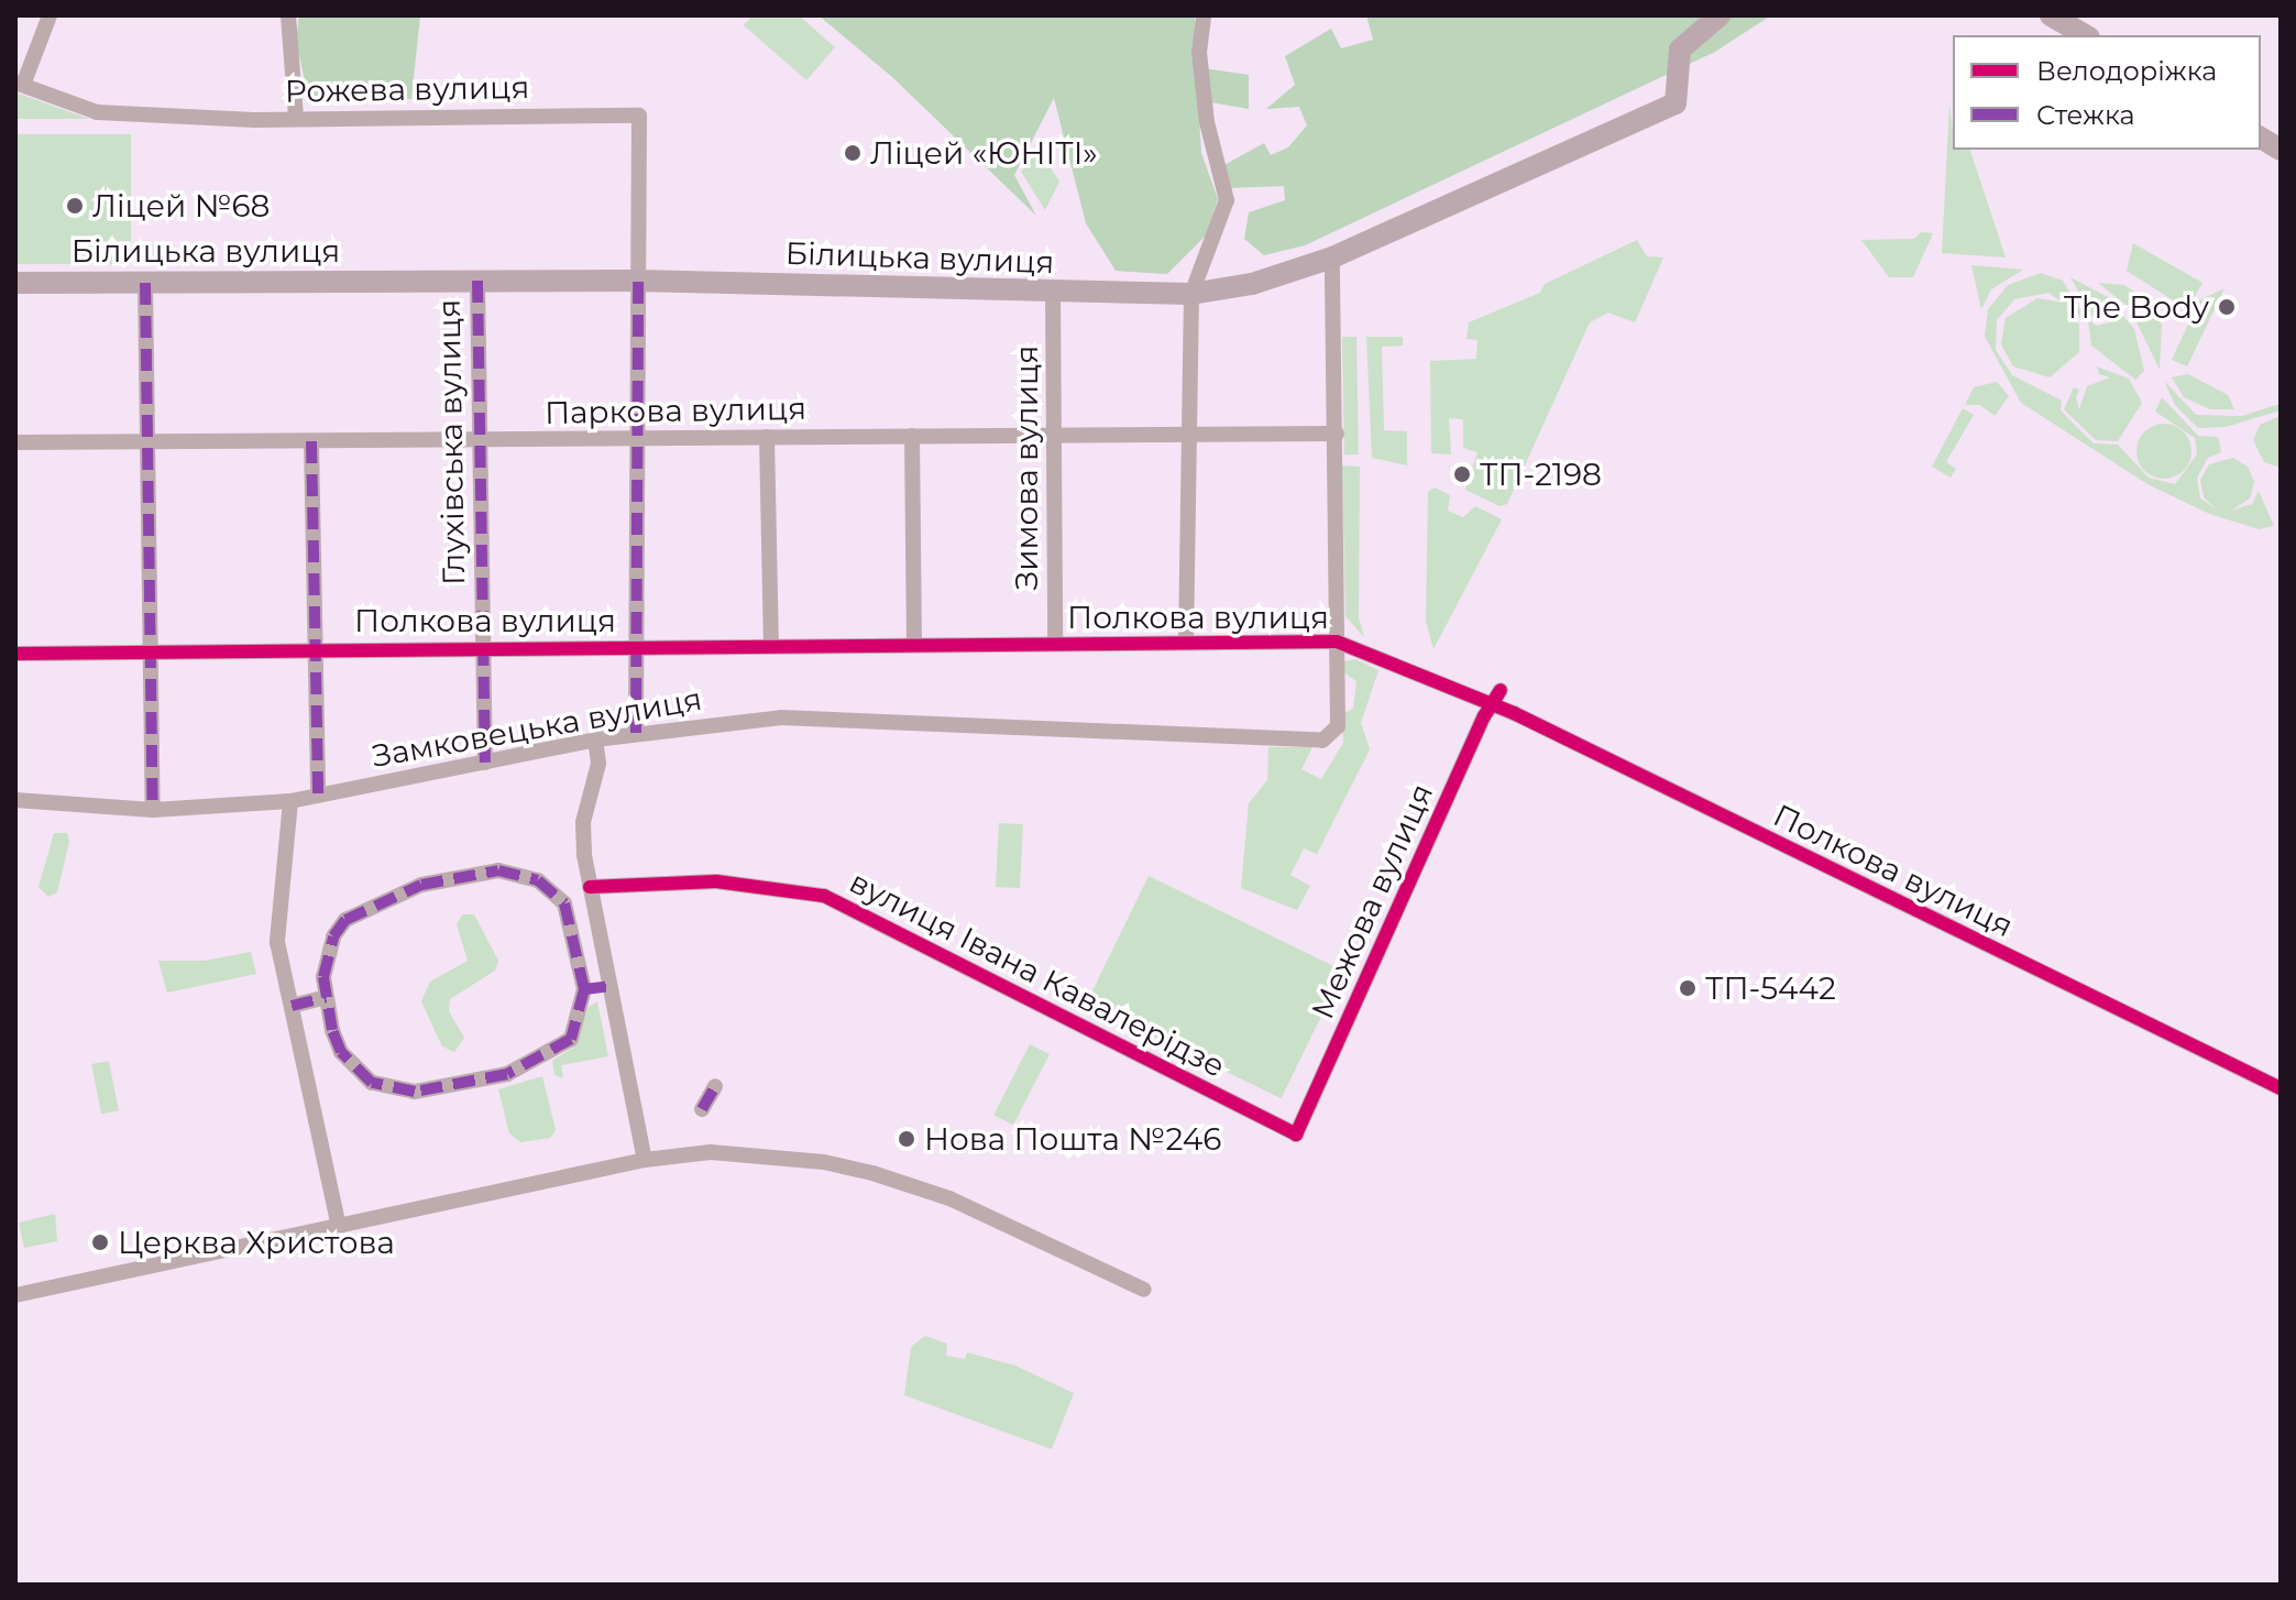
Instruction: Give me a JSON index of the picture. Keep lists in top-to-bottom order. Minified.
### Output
{"streets":{"main road":["Білицька вулиця"],"street":["Рожева вулиця","Паркова вулиця","Глухівська вулиця","Зимова вулиця","Полкова вулиця","Замковецька вулиця","Межова вулиця","вулиця Івана Кавалерідзе"]},"crossings":[["Рожева вулиця","Білицька вулиця"],["Білицька вулиця","Глухівська вулиця"],["Білицька вулиця","Зимова вулиця"],["Паркова вулиця","Глухівська вулиця"],["Паркова вулиця","Зимова вулиця"],["Глухівська вулиця","Полкова вулиця"],["Глухівська вулиця","Замковецька вулиця"],["Зимова вулиця","Полкова вулиця"],["Полкова вулиця","Замковецька вулиця"],["Полкова вулиця","Межова вулиця"],["Межова вулиця","вулиця Івана Кавалерідзе"]],"places":["Ліцей «ЮНІТІ»","Ліцей №68","The Body","ТП-2198","ТП-5442","Нова Пошта №246","Церква Христова"],"legend":["Велодоріжка","Стежка"]}
